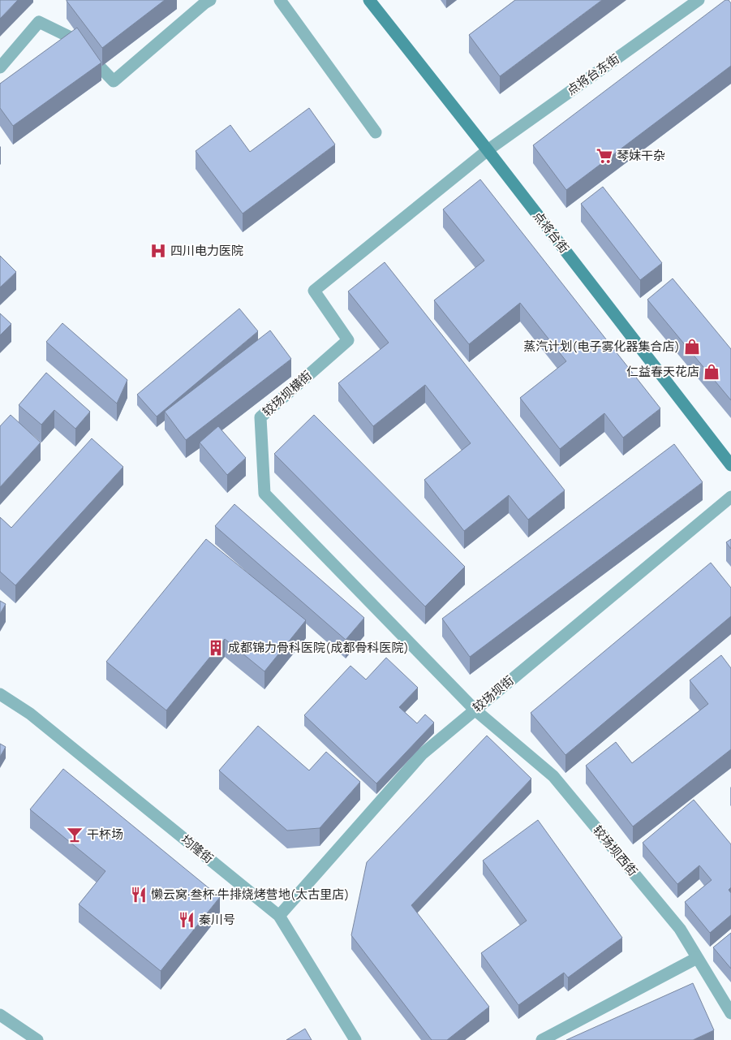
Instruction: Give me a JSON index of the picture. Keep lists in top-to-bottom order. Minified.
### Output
{"streets":{"street":["点将台东街","点将台街","较场坝横街","较场坝街","均隆街","较场坝西街"]},"crossings":[["点将台东街","点将台街"],["点将台东街","较场坝横街"],["点将台街","较场坝横街"],["较场坝横街","较场坝街"],["较场坝横街","较场坝西街"],["较场坝街","均隆街"],["较场坝街","较场坝西街"]],"places":{"supermarket":["琴妹干杂"],"hospital":["四川电力医院"],"shop":["蒸汽计划(电子雾化器集合店)","仁益春天花店"],"building":["成都锦力骨科医院(成都骨科医院)"],"bar":["干杯场"],"restaurant":["懒云窝·叁杯·牛排烧烤营地(太古里店)","秦川号"]}}
